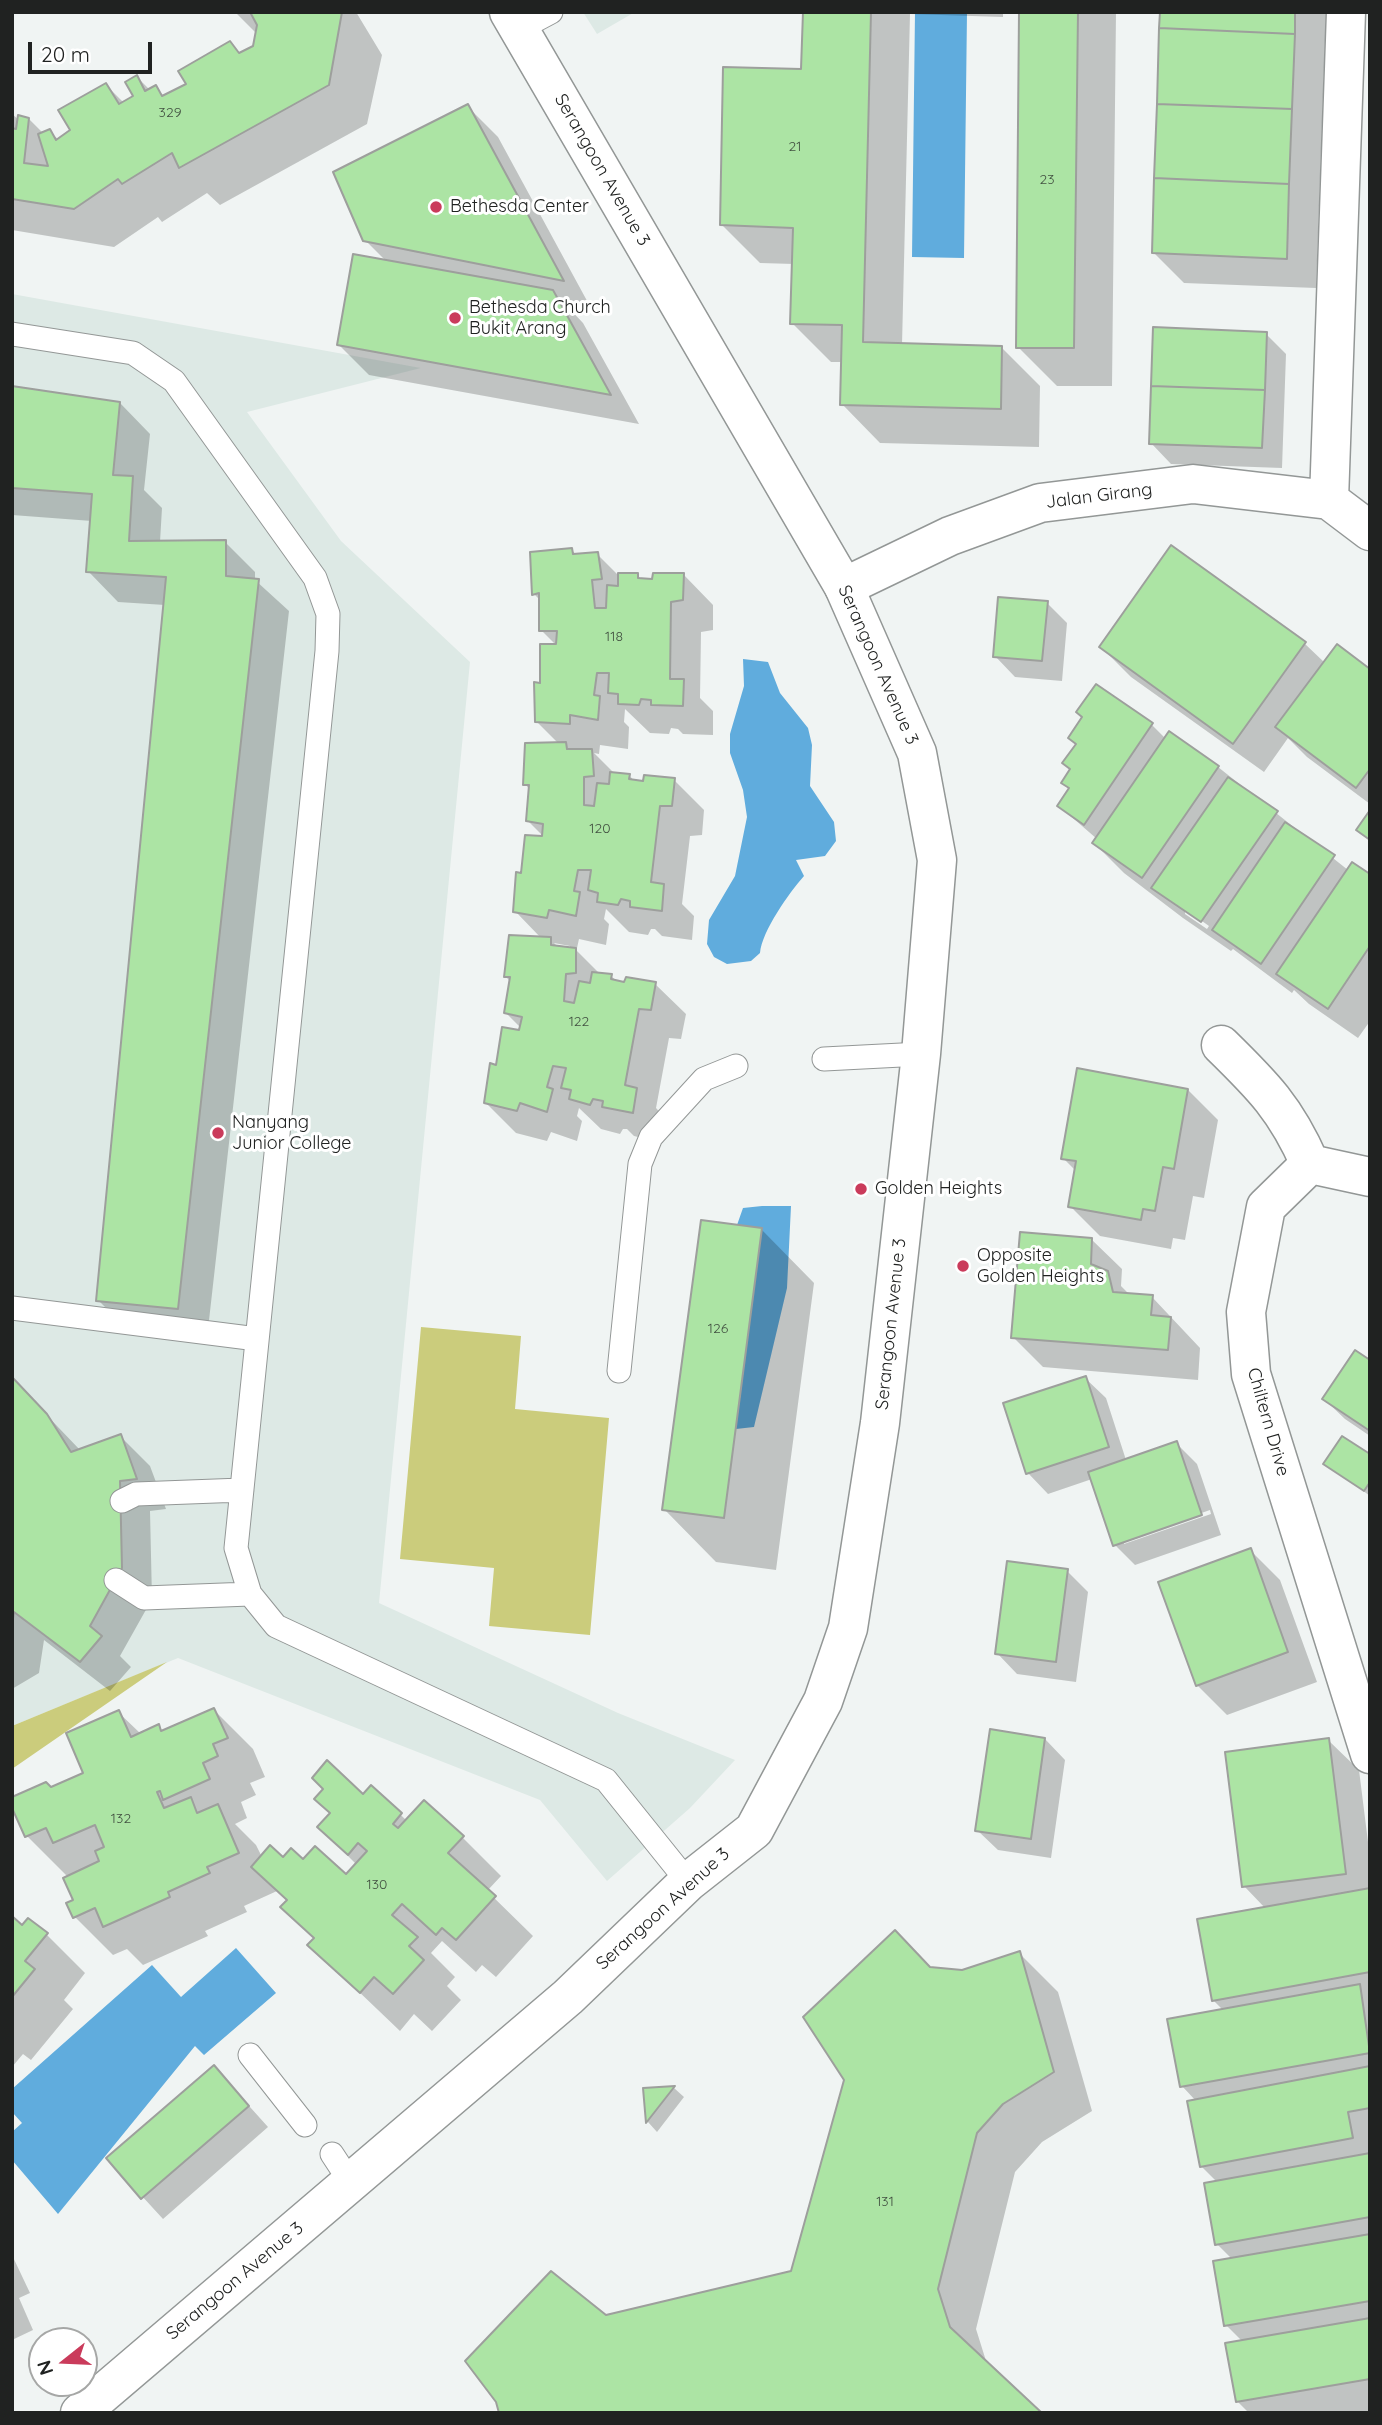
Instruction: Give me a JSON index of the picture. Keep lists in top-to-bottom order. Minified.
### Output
{"streets":{"street":["Serangoon Avenue 3","Jalan Girang","Chiltern Drive"]},"crossings":[["Serangoon Avenue 3","Jalan Girang"]],"places":["Bethesda Center","Bethesda Church Bukit Arang","Nanyang Junior College","Golden Heights","Opposite Golden Heights"],"house_numbers":["329","21","23","118","120","122","126","132","130","131"],"scale_bar":"20 m","north":"left"}
